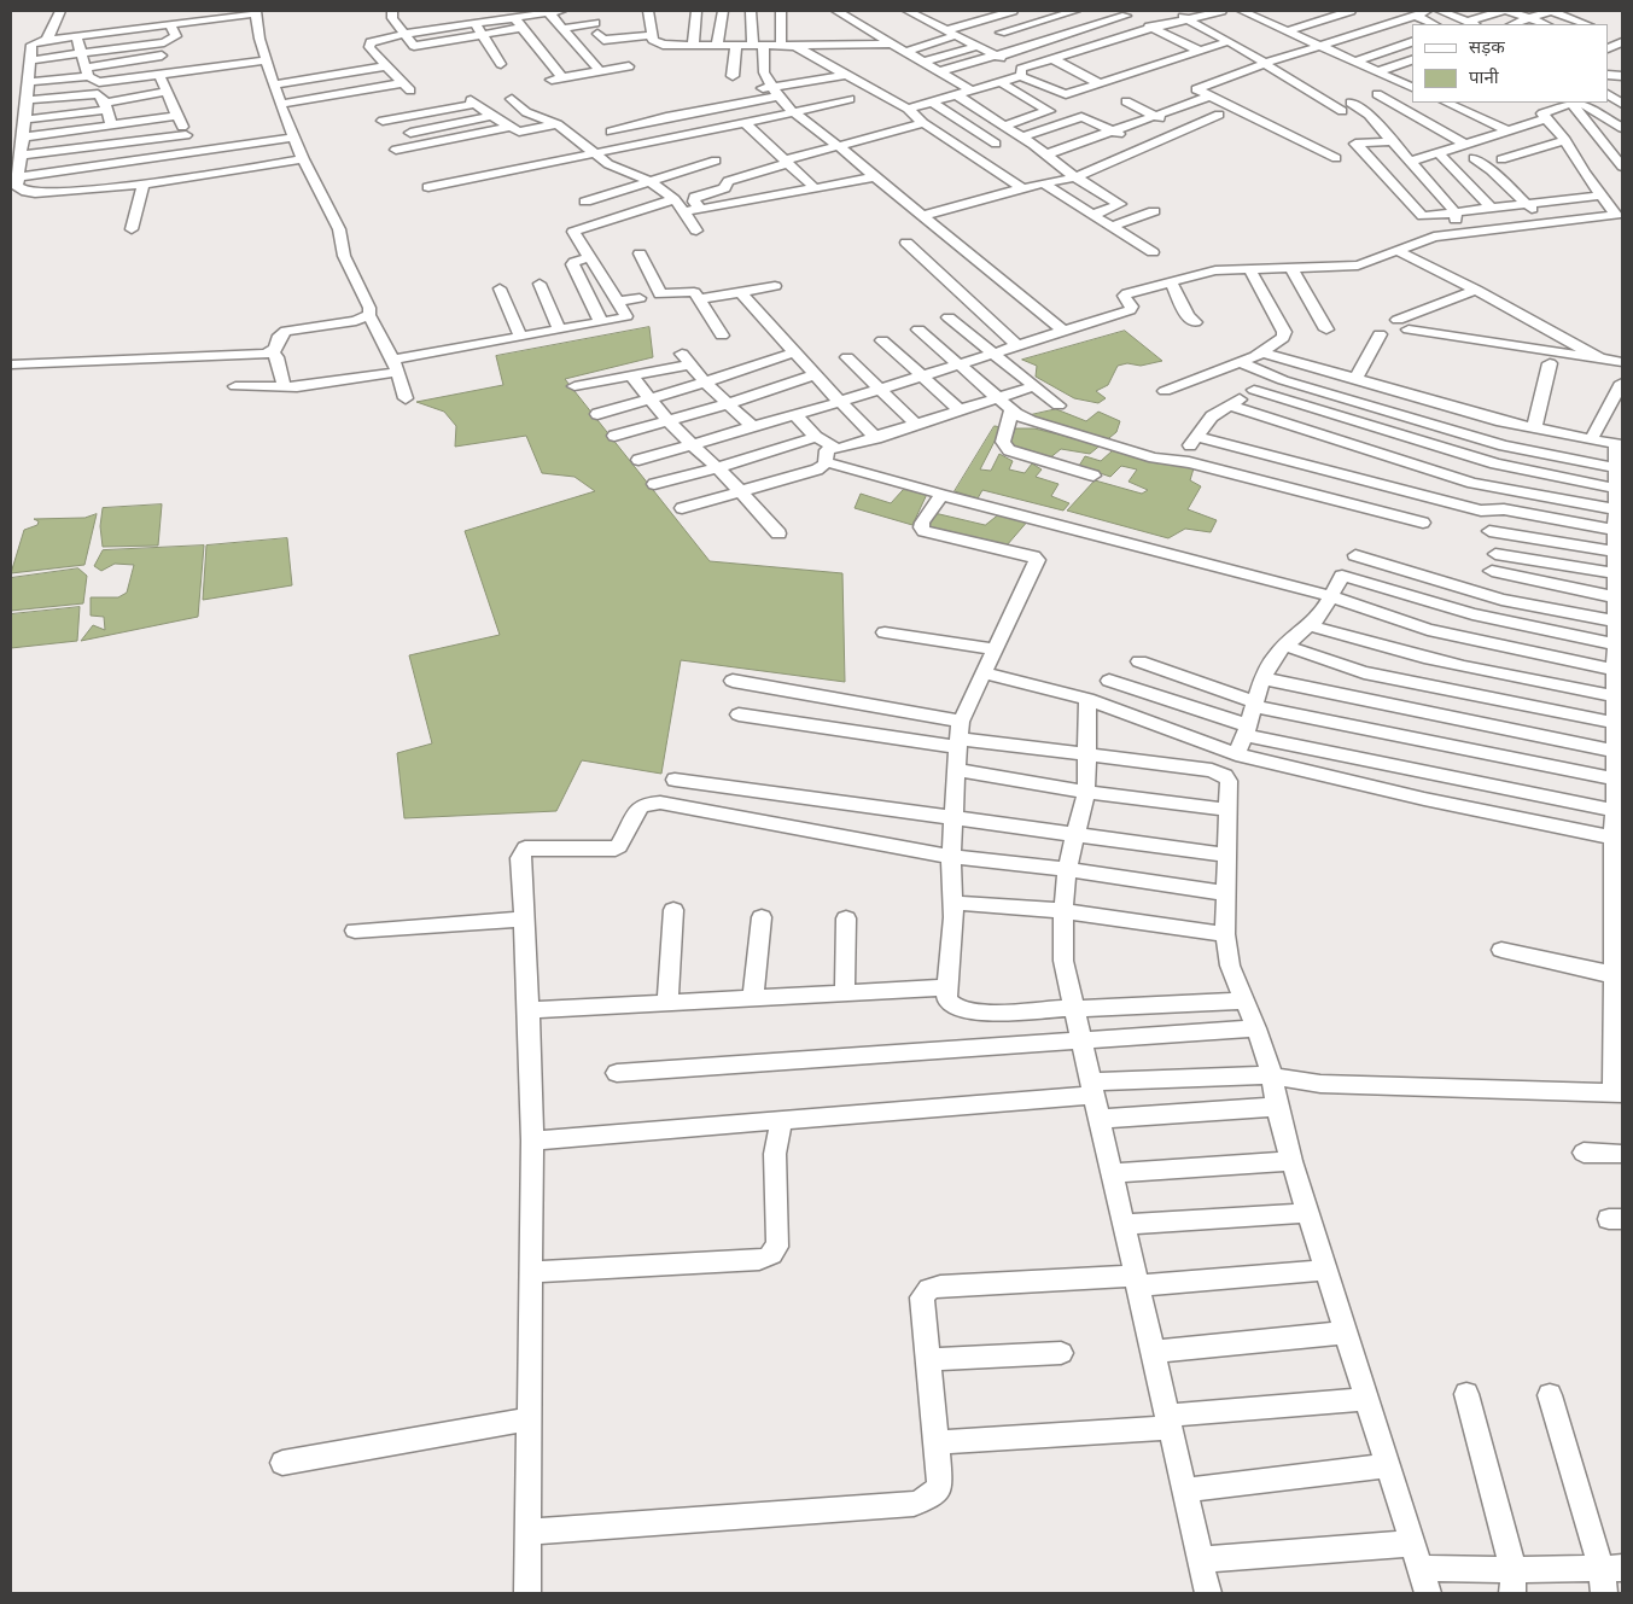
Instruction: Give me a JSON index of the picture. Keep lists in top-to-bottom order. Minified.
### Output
{"legend":["सड़क","पानी"]}
